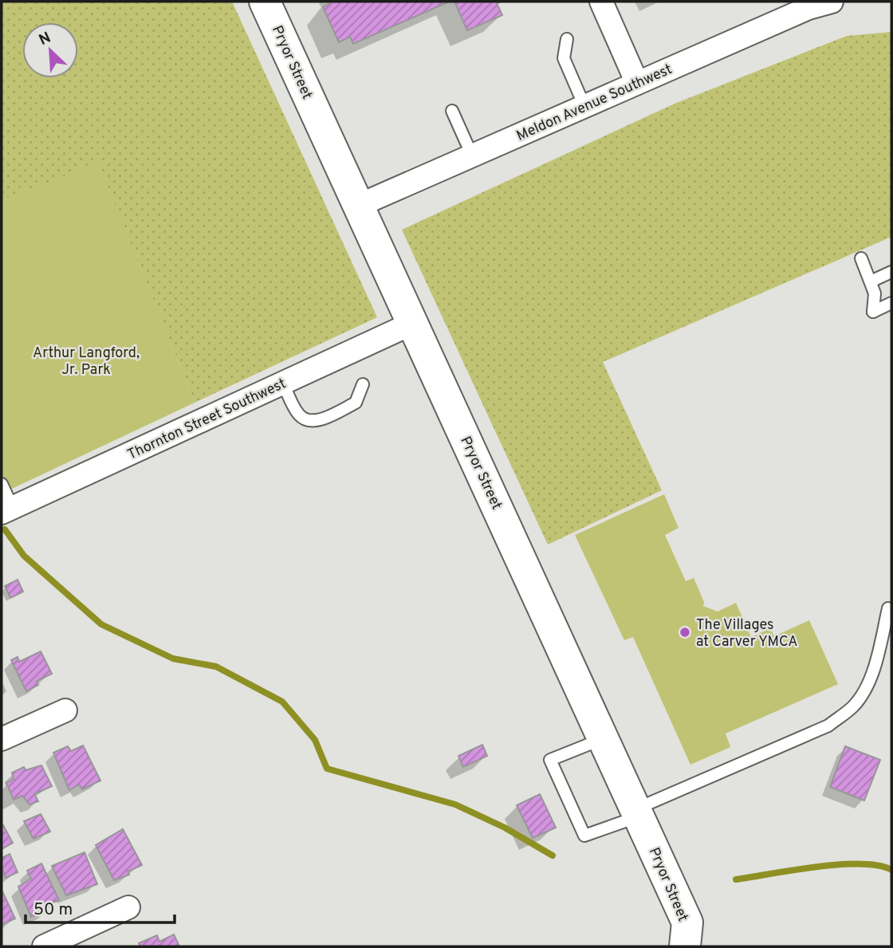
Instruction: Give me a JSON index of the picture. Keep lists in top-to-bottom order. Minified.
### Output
{"streets":{"main road":["Pryor Street"],"street":["Meldon Avenue Southwest","Thornton Street Southwest"]},"crossings":[["Pryor Street","Meldon Avenue Southwest"],["Pryor Street","Thornton Street Southwest"]],"parks":["Arthur Langford, Jr. Park"],"places":["The Villages at Carver YMCA"],"scale_bar":"50 m","north":"top left"}
